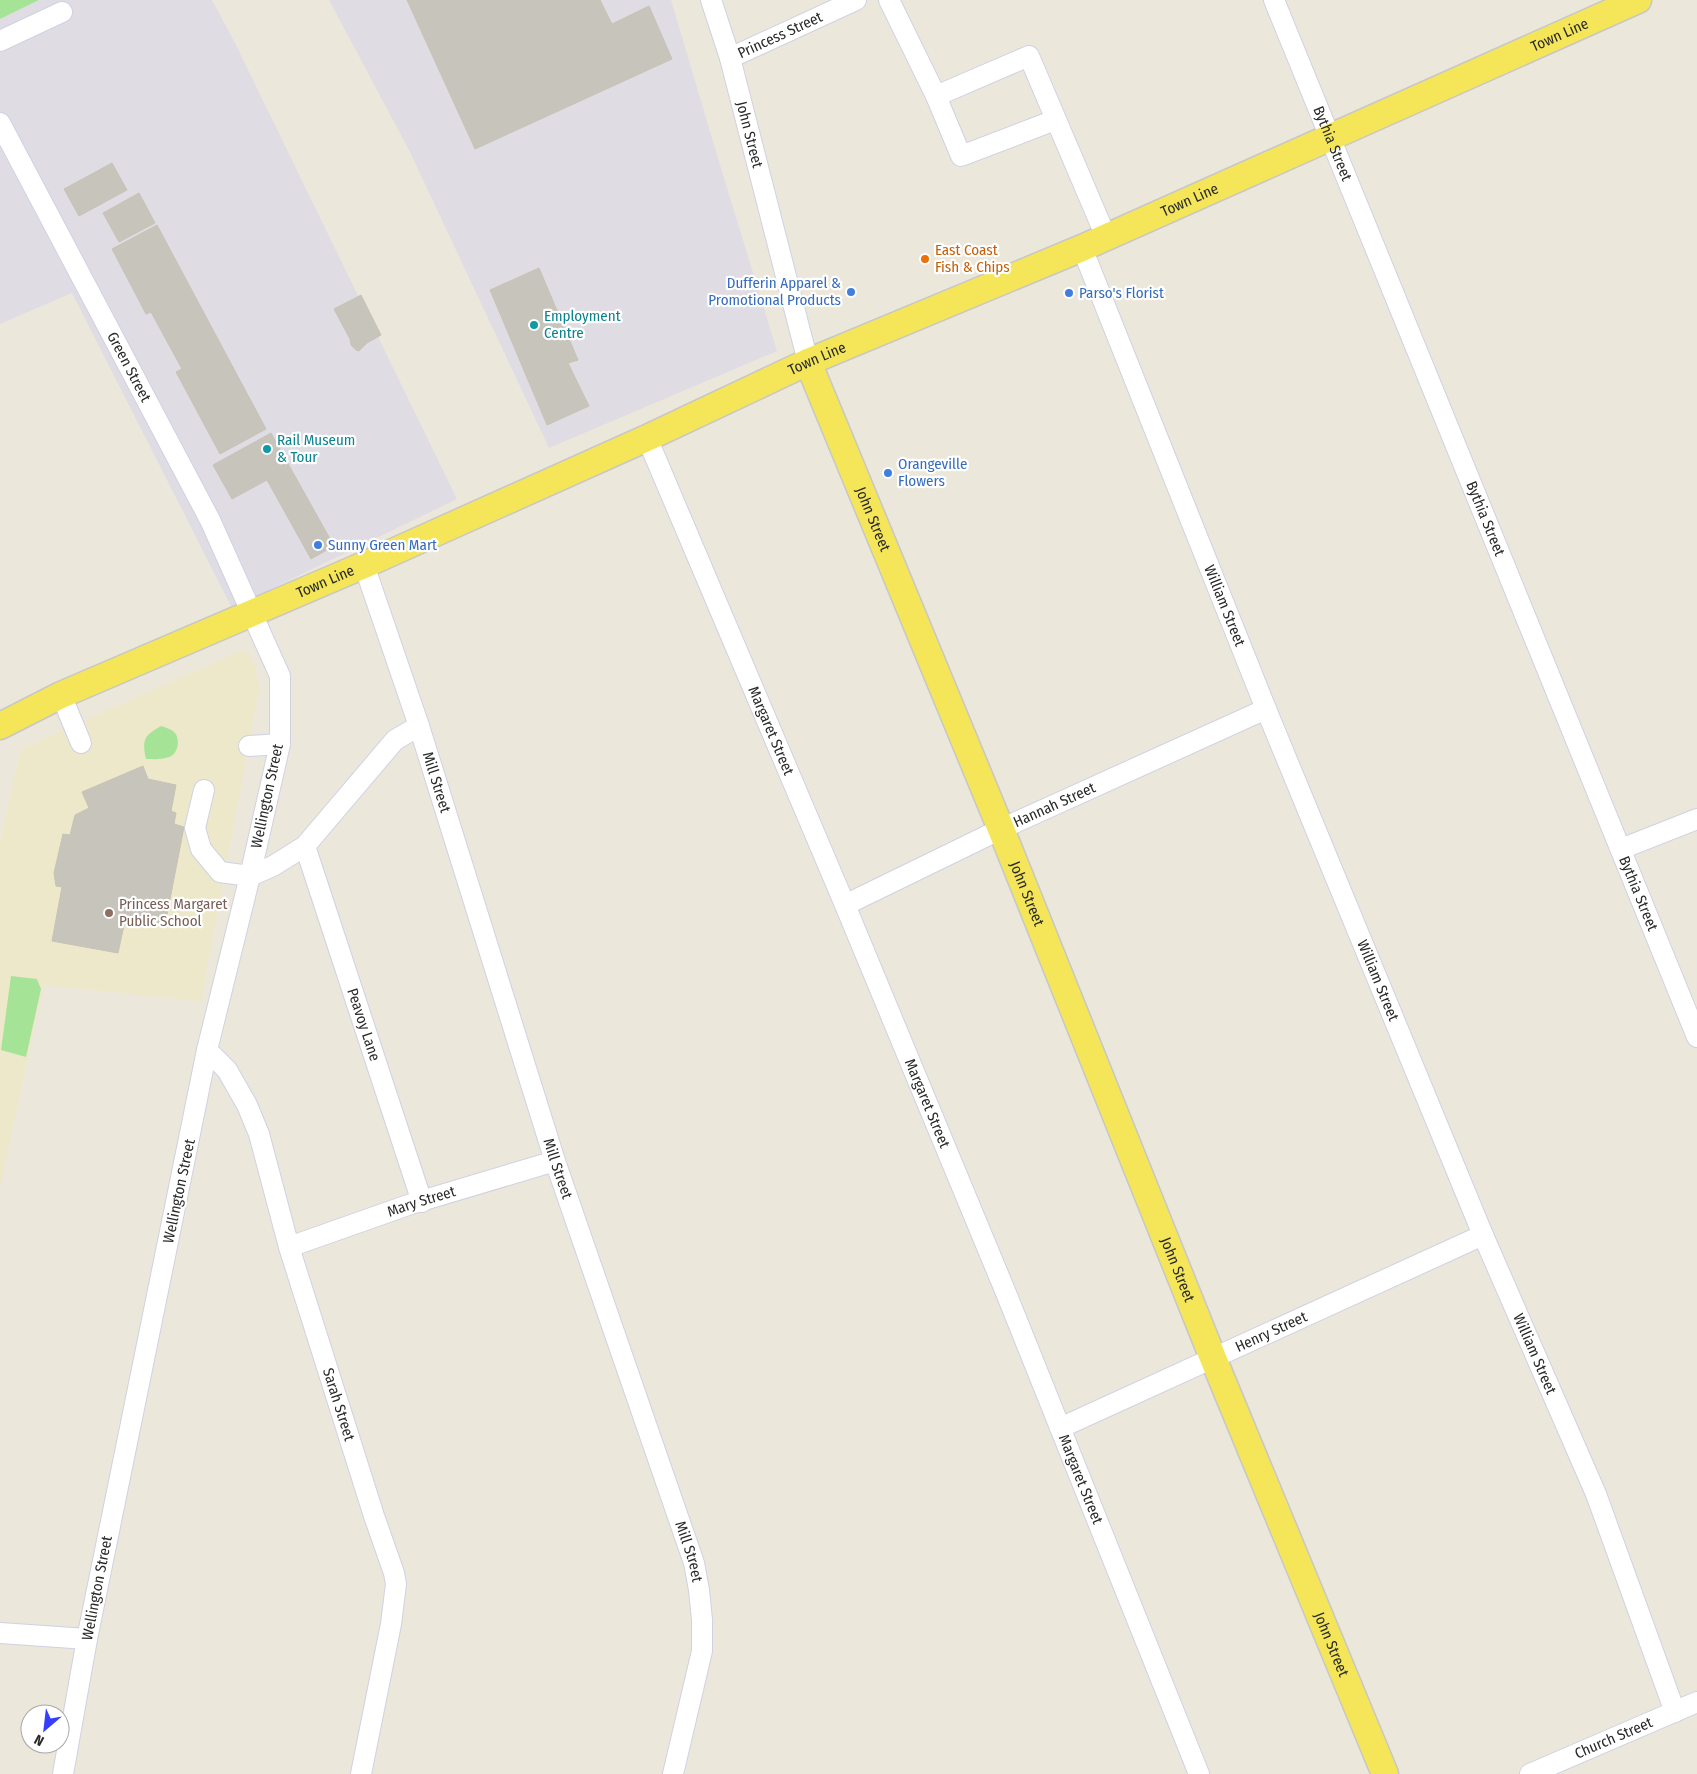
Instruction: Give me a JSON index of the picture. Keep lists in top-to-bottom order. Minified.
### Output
{"streets":{"main road":["Town Line","John Street"],"street":["Princess Street","Bythia Street","Green Street","William Street","Margaret Street","Mill Street","Wellington Street","Hannah Street","Peavoy Lane","Mary Street","Henry Street","Sarah Street","Church Street"]},"crossings":[["Princess Street","John Street"],["Town Line","John Street"],["Town Line","Bythia Street"],["Town Line","Green Street"],["Town Line","William Street"],["Town Line","Margaret Street"],["Town Line","Mill Street"],["Town Line","Wellington Street"],["John Street","Hannah Street"],["John Street","Henry Street"],["Green Street","Wellington Street"],["William Street","Hannah Street"],["William Street","Henry Street"],["William Street","Church Street"],["Margaret Street","Hannah Street"],["Margaret Street","Henry Street"],["Mill Street","Mary Street"],["Wellington Street","Sarah Street"],["Peavoy Lane","Mary Street"],["Mary Street","Sarah Street"]],"places":["East Coast Fish & Chips","Dufferin Apparel & Promotional Products","Parso's Florist","Employment Centre","Rail Museum & Tour","Orangeville Flowers","Sunny Green Mart","Princess Margaret Public School"],"north":"bottom left"}
